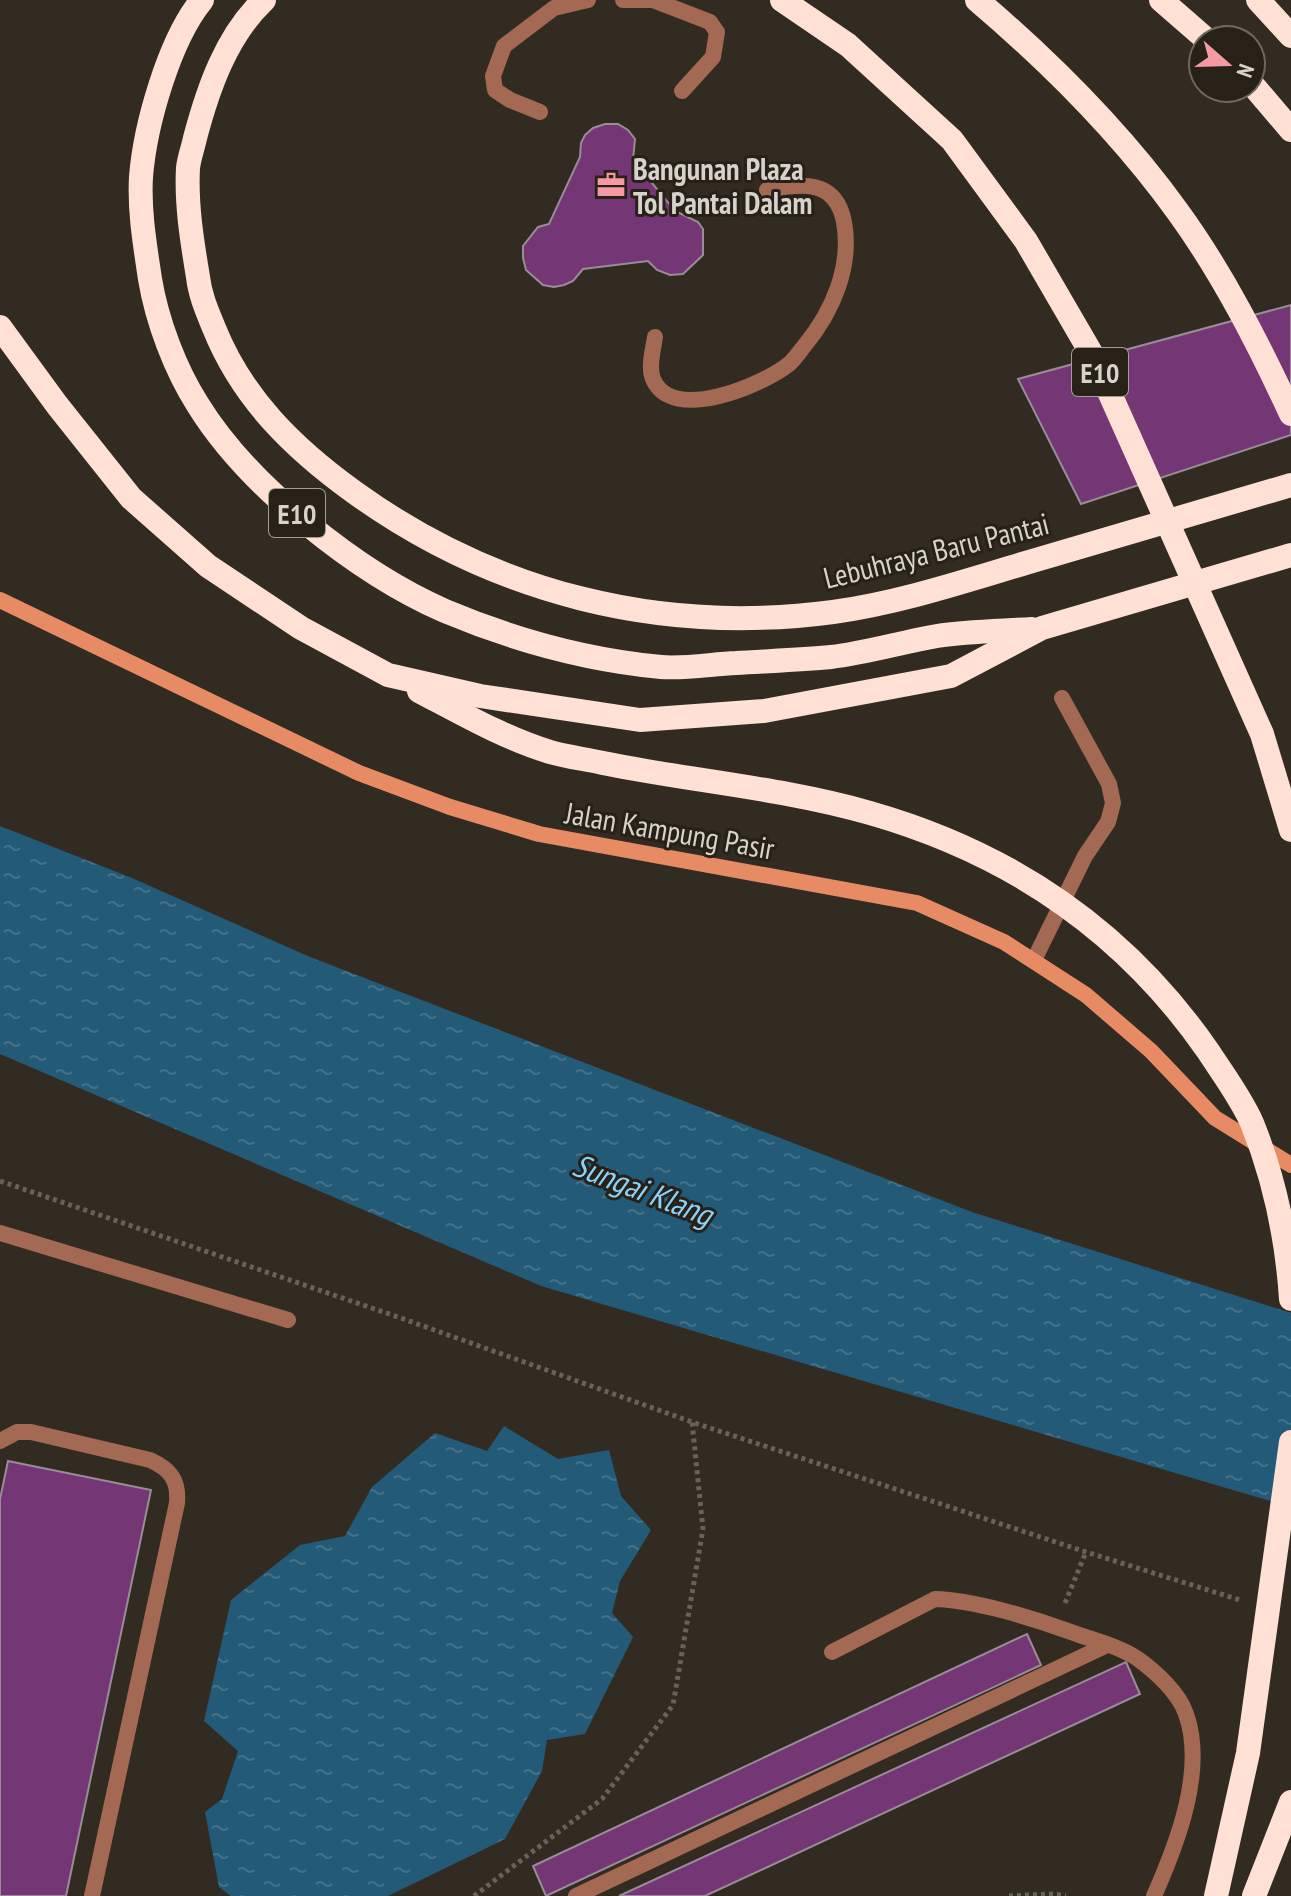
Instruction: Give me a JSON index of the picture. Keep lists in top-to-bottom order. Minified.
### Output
{"streets":{"highway":["E10","Lebuhraya Baru Pantai"],"street":["Jalan Kampung Pasir"]},"water":["Sungai Klang"],"places":{"office":["Bangunan Plaza Tol Pantai Dalam"]},"north":"right"}
